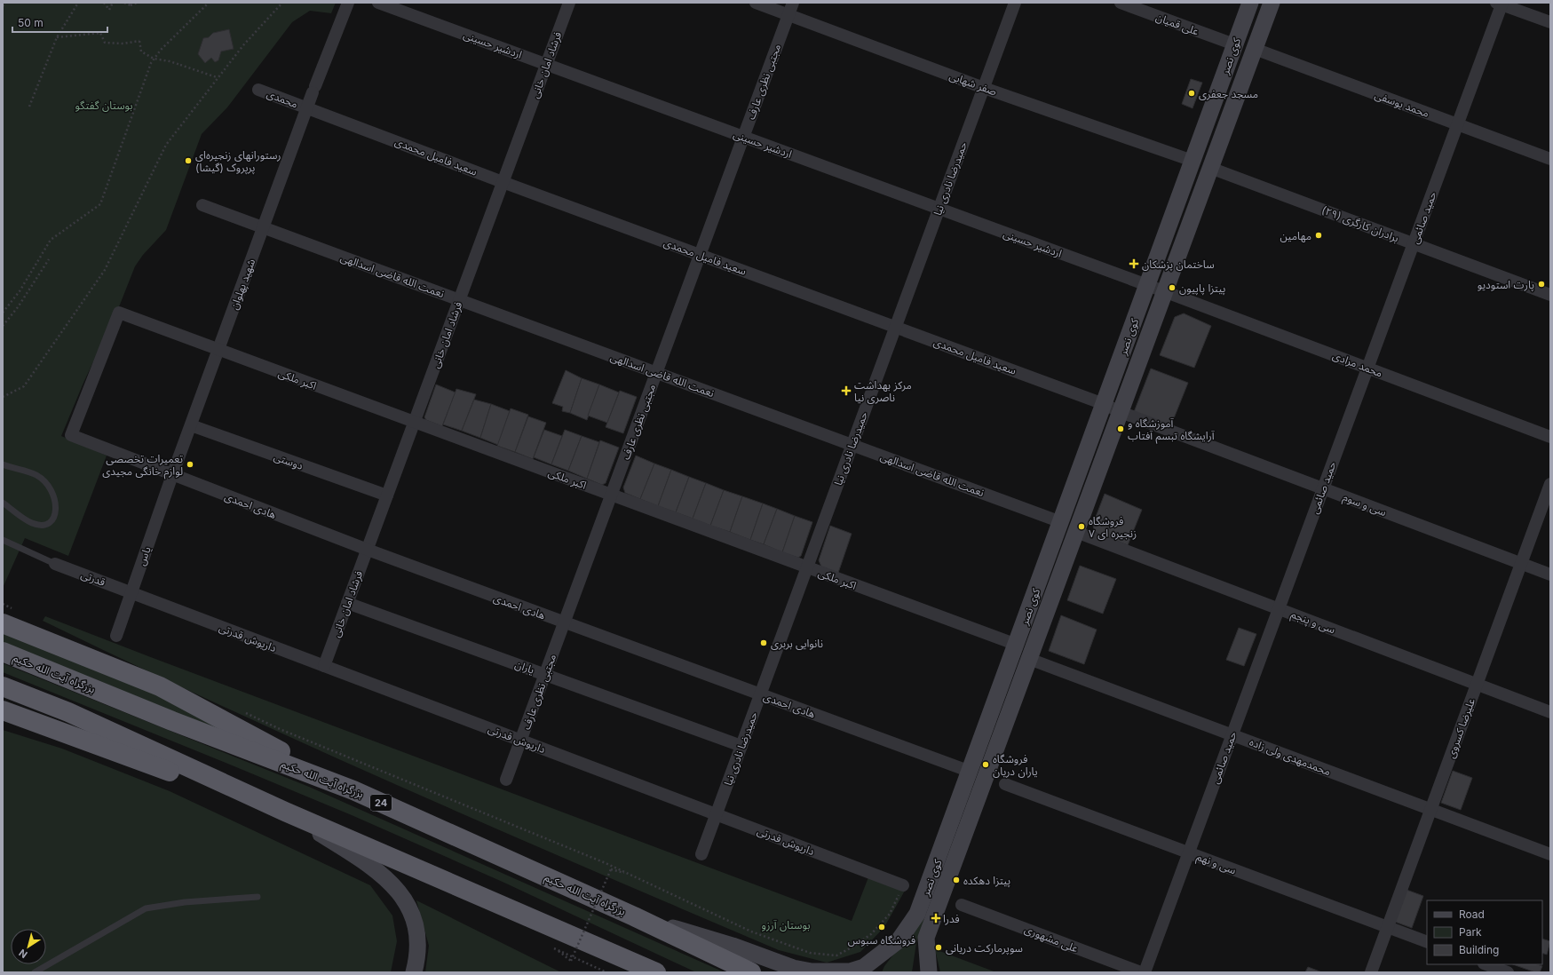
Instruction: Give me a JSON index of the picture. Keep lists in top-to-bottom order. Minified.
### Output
{"streets":{"highway":["بزرگراه آیت الله حکیم","24"],"main road":["کوی نصر"],"street":["علی قمیان","اردشیر حسینی","فرشاد امان خانی","مجتبی نظری عارف","صفر شهابی","محمدی","محمد یوسفی","سعید فامیل محمدی","حمیدرضا نادری نیا","حمید صائمی","برادران کارگری (۲۹)","نعمت الله قاضی اسدالهی","شهید پهلوان","محمد مرادی","اکبر ملکی","دوستی","سی و سوم","هادی احمدی","یاس","قدرتی","سی و پنجم","داریوش قدرتی","یاران","علیرضا کسروی","محمدمهدی ولی زاده","سی و نهم","علی مشهوری"]},"crossings":[["علی قمیان","کوی نصر"],["اردشیر حسینی","کوی نصر"],["اردشیر حسینی","فرشاد امان خانی"],["اردشیر حسینی","مجتبی نظری عارف"],["اردشیر حسینی","حمیدرضا نادری نیا"],["اردشیر حسینی","محمد مرادی"],["کوی نصر","صفر شهابی"],["کوی نصر","محمد یوسفی"],["کوی نصر","سعید فامیل محمدی"],["کوی نصر","برادران کارگری (۲۹)"],["کوی نصر","نعمت الله قاضی اسدالهی"],["کوی نصر","محمد مرادی"],["کوی نصر","اکبر ملکی"],["کوی نصر","سی و سوم"],["کوی نصر","هادی احمدی"],["کوی نصر","سی و پنجم"],["کوی نصر","بزرگراه آیت الله حکیم"],["کوی نصر","محمدمهدی ولی زاده"],["فرشاد امان خانی","سعید فامیل محمدی"],["فرشاد امان خانی","نعمت الله قاضی اسدالهی"],["فرشاد امان خانی","اکبر ملکی"],["فرشاد امان خانی","دوستی"],["فرشاد امان خانی","هادی احمدی"],["فرشاد امان خانی","داریوش قدرتی"],["فرشاد امان خانی","یاران"],["مجتبی نظری عارف","صفر شهابی"],["مجتبی نظری عارف","سعید فامیل محمدی"],["مجتبی نظری عارف","نعمت الله قاضی اسدالهی"],["مجتبی نظری عارف","اکبر ملکی"],["مجتبی نظری عارف","هادی احمدی"],["مجتبی نظری عارف","داریوش قدرتی"],["مجتبی نظری عارف","یاران"],["صفر شهابی","حمیدرضا نادری نیا"],["محمدی","سعید فامیل محمدی"],["محمدی","شهید پهلوان"],["محمد یوسفی","حمید صائمی"],["سعید فامیل محمدی","حمیدرضا نادری نیا"],["سعید فامیل محمدی","شهید پهلوان"],["سعید فامیل محمدی","سی و سوم"],["حمیدرضا نادری نیا","نعمت الله قاضی اسدالهی"],["حمیدرضا نادری نیا","اکبر ملکی"],["حمیدرضا نادری نیا","هادی احمدی"],["حمیدرضا نادری نیا","داریوش قدرتی"],["حمیدرضا نادری نیا","یاران"],["حمید صائمی","برادران کارگری (۲۹)"],["حمید صائمی","محمد مرادی"],["حمید صائمی","سی و سوم"],["حمید صائمی","سی و پنجم"],["حمید صائمی","محمدمهدی ولی زاده"],["حمید صائمی","سی و نهم"],["نعمت الله قاضی اسدالهی","شهید پهلوان"],["شهید پهلوان","اکبر ملکی"],["شهید پهلوان","دوستی"],["شهید پهلوان","هادی احمدی"],["شهید پهلوان","یاس"],["اکبر ملکی","هادی احمدی"],["سی و سوم","علیرضا کسروی"],["هادی احمدی","یاس"],["یاس","قدرتی"],["یاس","داریوش قدرتی"],["قدرتی","داریوش قدرتی"],["سی و پنجم","علیرضا کسروی"],["علیرضا کسروی","محمدمهدی ولی زاده"],["علیرضا کسروی","سی و نهم"]],"parks":["بوستان گفتگو","بوستان آرزو"],"places":{"other":["مسجد جعفری","رستورانهای زنجیره‌ای پرپروک (گیشا)","مهامین","پارت استودیو","پیتزا پاپیون","آموزشگاه و آرایشگاه تبسم آفتاب","تعمیرات تخصصی لوازم خانگی مجیدی","فروشگاه زنجیره ای ۷","نانوایی بربری","فروشگاه یاران دریان","پیتزا دهکده","فروشگاه سبوس","سوپرمارکت دریانی"],"health":["ساختمان پزشکان","مرکز بهداشت ناصری نیا","فدرا"]},"legend":["Road","Park","Building"],"scale_bar":"50 m","north":"bottom left"}
